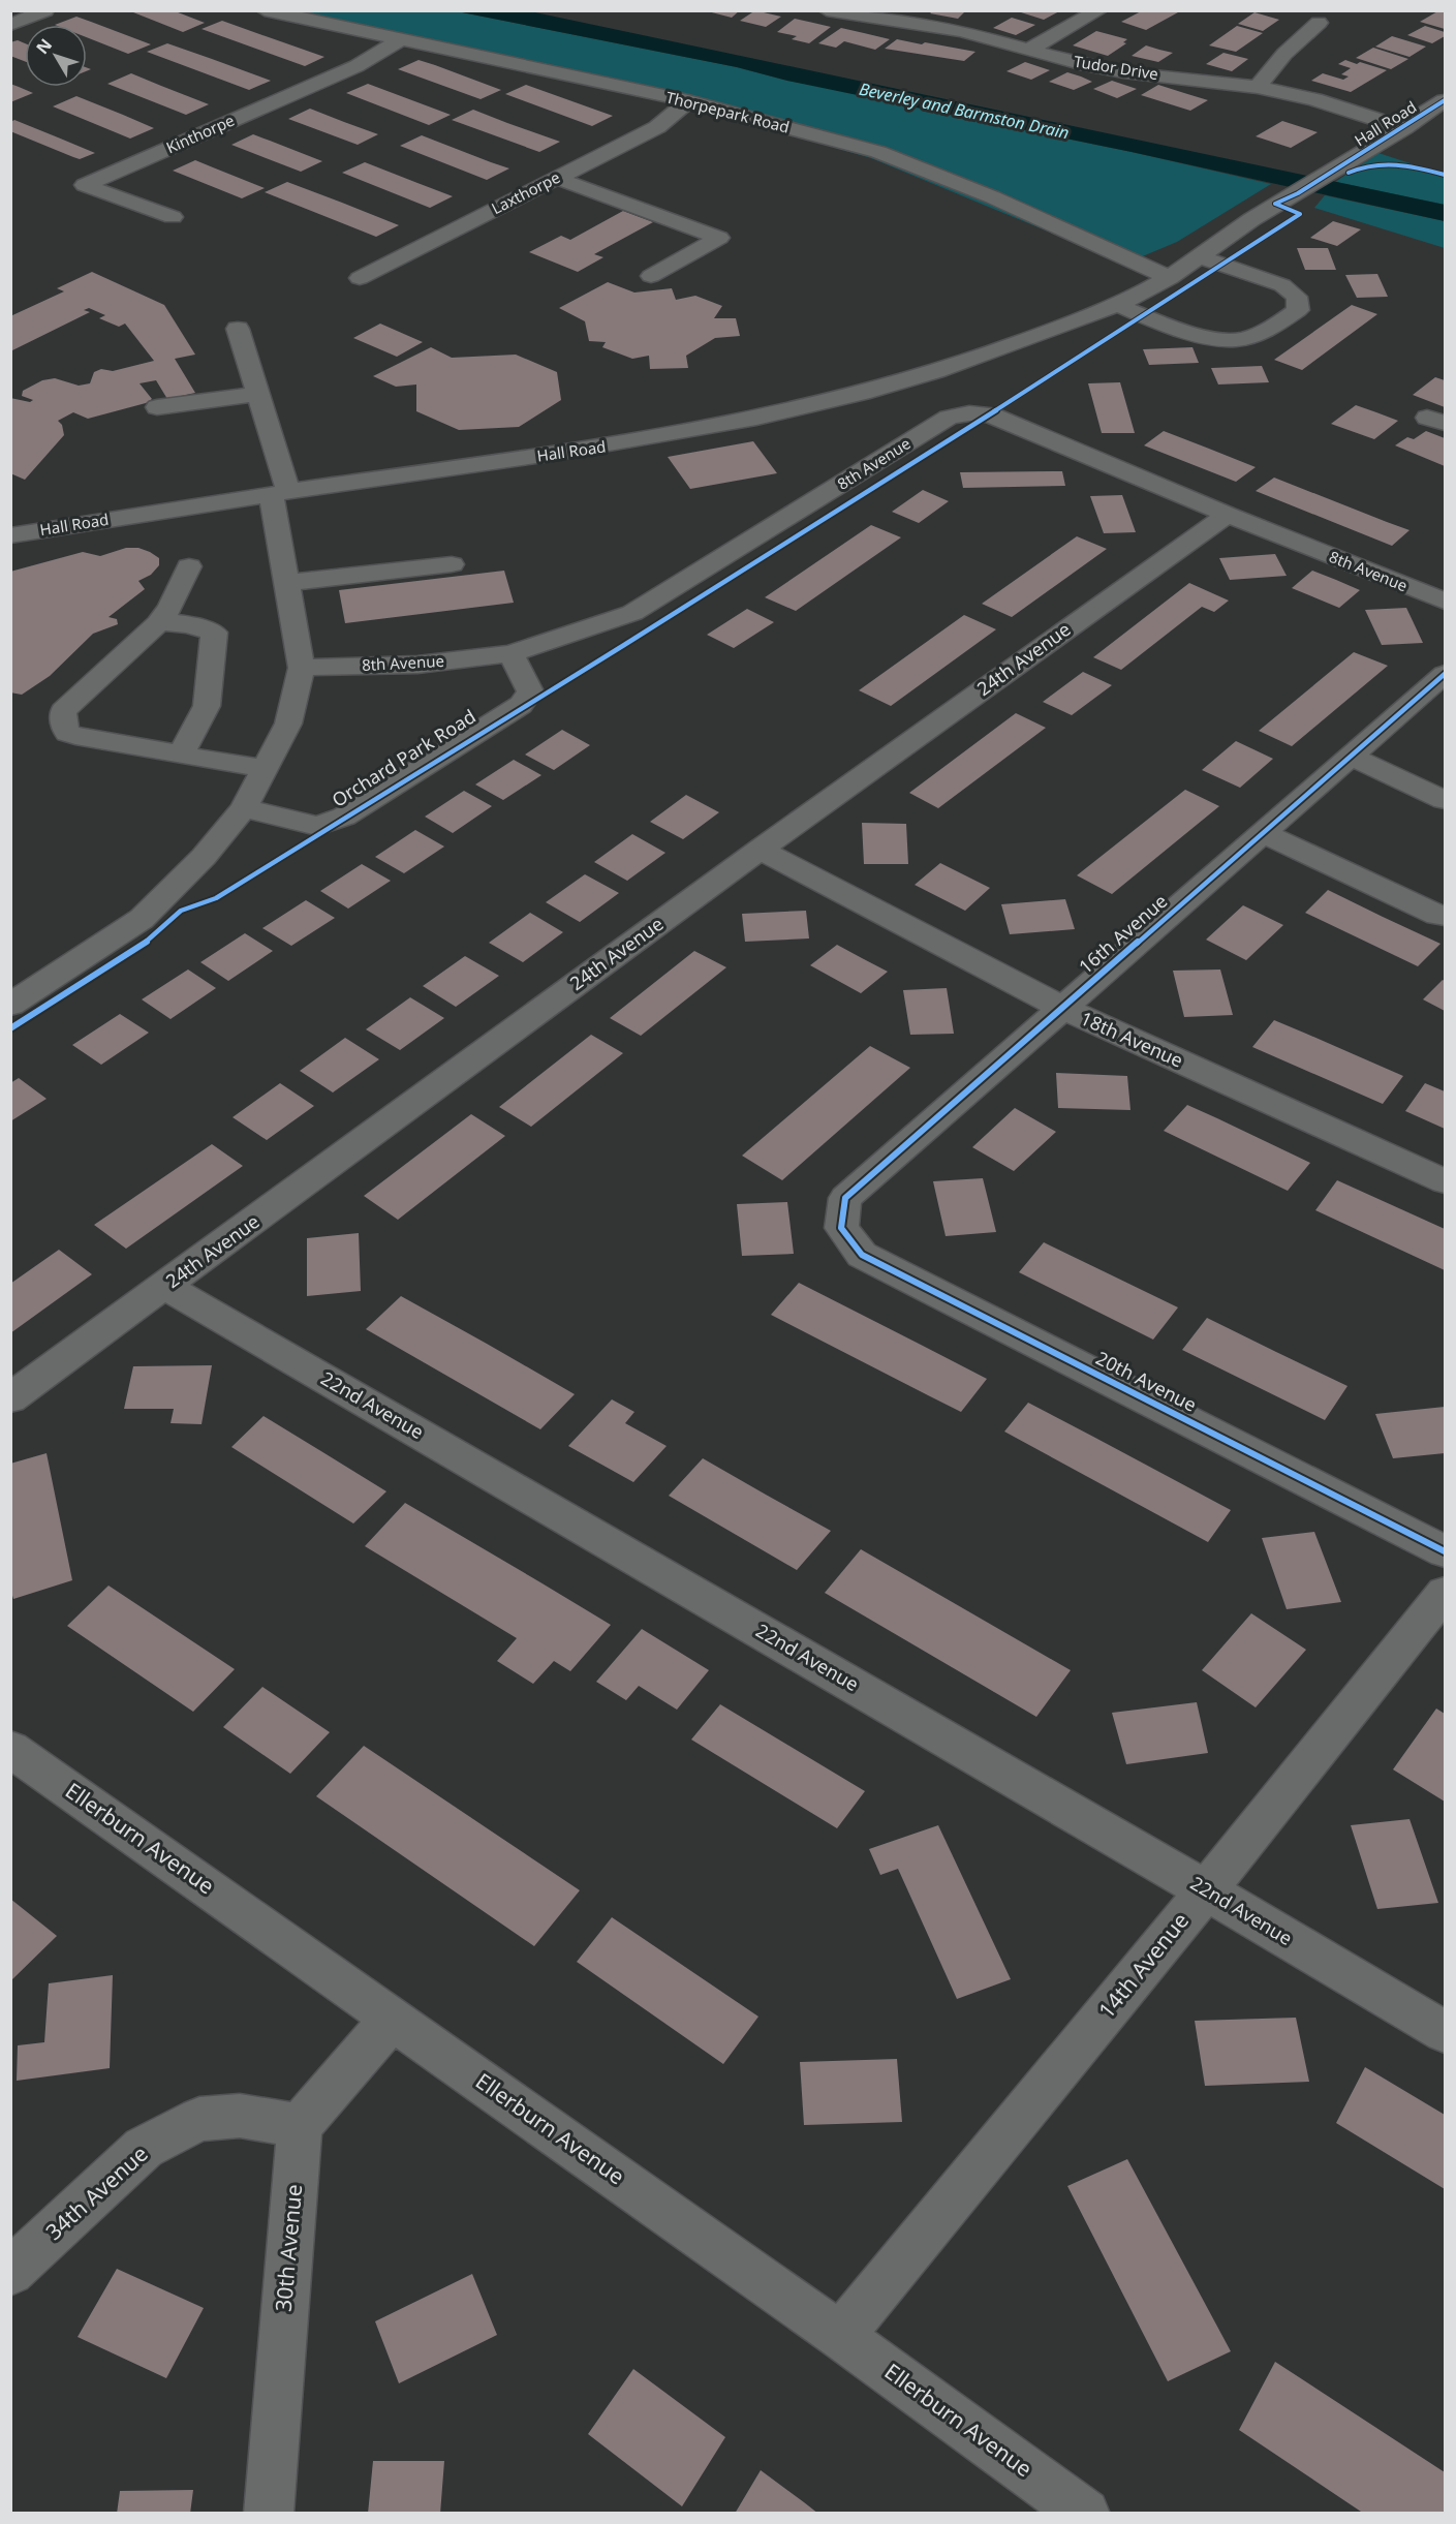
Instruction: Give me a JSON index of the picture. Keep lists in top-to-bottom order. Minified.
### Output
{"streets":{"street":["Tudor Drive","Thorpepark Road","Hall Road","Kinthorpe","Laxthorpe","8th Avenue","24th Avenue","Orchard Park Road","16th Avenue","18th Avenue","20th Avenue","22nd Avenue","Ellerburn Avenue","14th Avenue","34th Avenue","30th Avenue"]},"crossings":[["Tudor Drive","Hall Road"],["Thorpepark Road","Hall Road"],["Thorpepark Road","Kinthorpe"],["Thorpepark Road","Laxthorpe"],["8th Avenue","24th Avenue"],["8th Avenue","Orchard Park Road"],["24th Avenue","18th Avenue"],["24th Avenue","22nd Avenue"],["16th Avenue","18th Avenue"],["16th Avenue","20th Avenue"],["22nd Avenue","14th Avenue"],["Ellerburn Avenue","14th Avenue"],["34th Avenue","30th Avenue"]],"water":["Beverley and Barmston Drain"],"north":"top left"}
